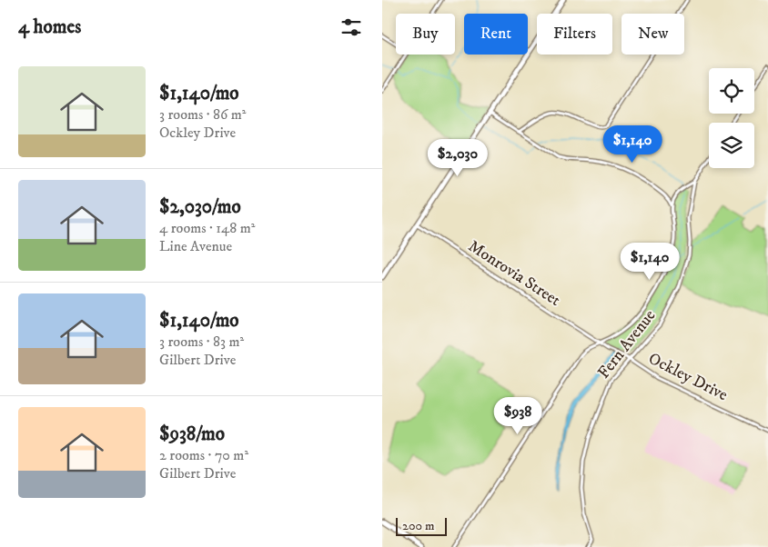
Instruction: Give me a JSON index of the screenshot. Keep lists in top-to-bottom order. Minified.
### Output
{"streets":{"street":["Monrovia Street","Fern Avenue","Ockley Drive"]},"crossings":[["Monrovia Street","Ockley Drive"],["Fern Avenue","Ockley Drive"]],"scale_bar":"200 m","page":{"heading":"4 homes","chip":["Buy","Rent","Filters","New"],"list":[{"name":"$1,140/mo","note":"3 rooms · 86 m² · Ockley Drive"},{"name":"$2,030/mo","note":"4 rooms · 148 m² · Line Avenue"},{"name":"$1,140/mo","note":"3 rooms · 83 m² · Gilbert Drive"},{"name":"$938/mo","note":"2 rooms · 70 m² · Gilbert Drive"}],"price":["$1,140","$2,030","$1,140","$938"],"scale":"200 m"}}
